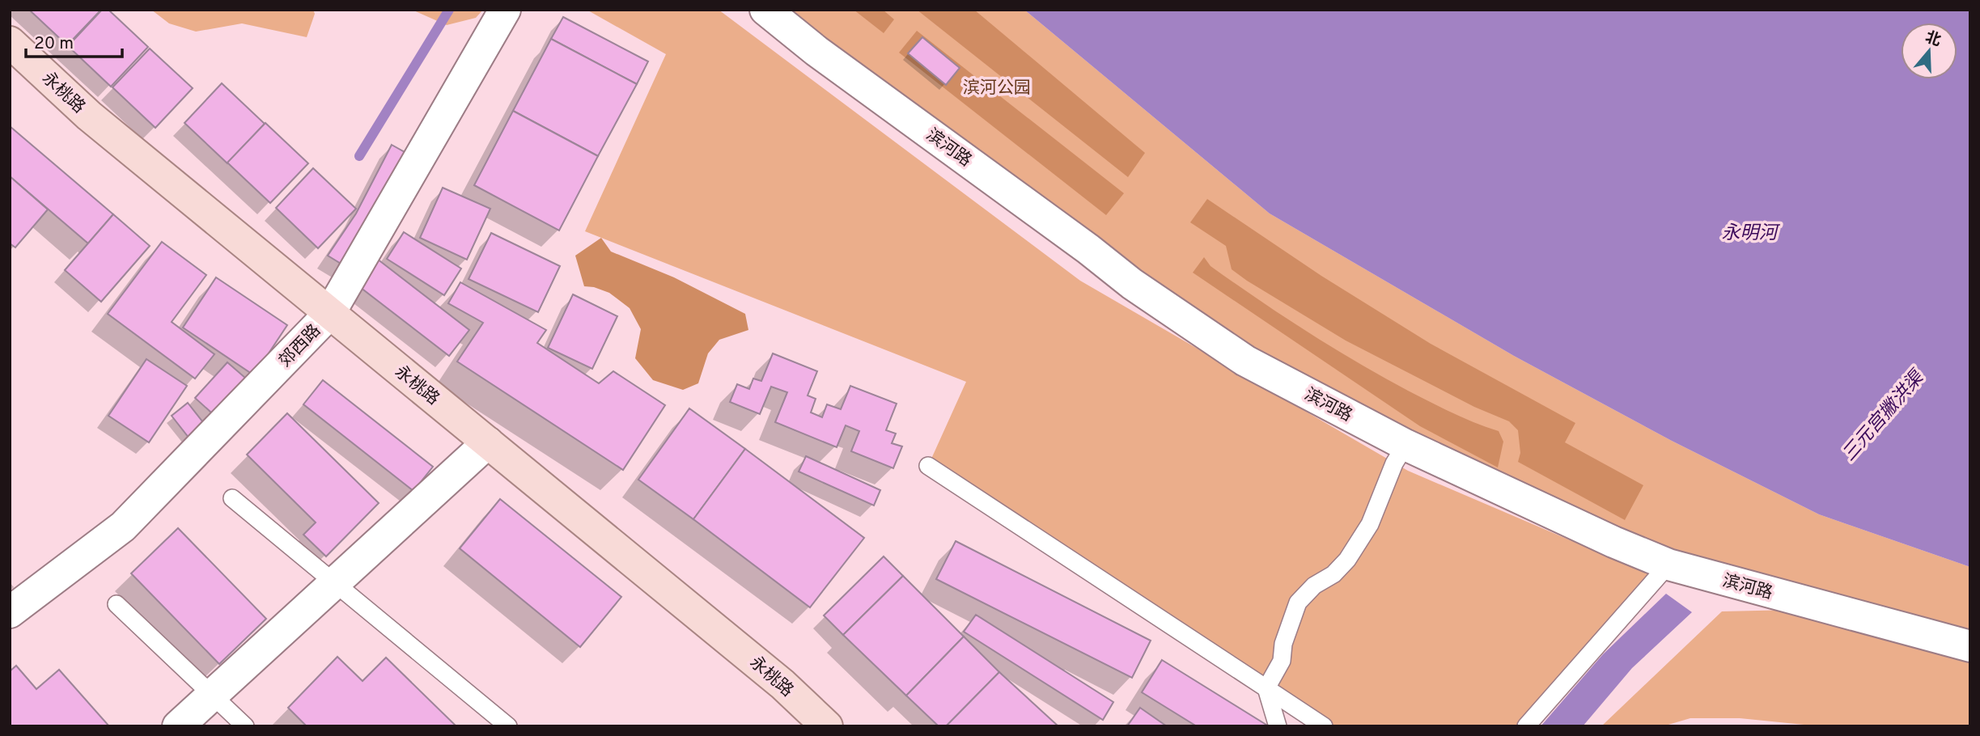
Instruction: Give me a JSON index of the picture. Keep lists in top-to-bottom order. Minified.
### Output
{"streets":{"main road":["永桃路"],"street":["滨河路","郊西路"]},"crossings":[["永桃路","郊西路"]],"water":["永明河","三元宫撇洪渠"],"parks":["滨河公园"],"scale_bar":"20 m","north":"top"}
